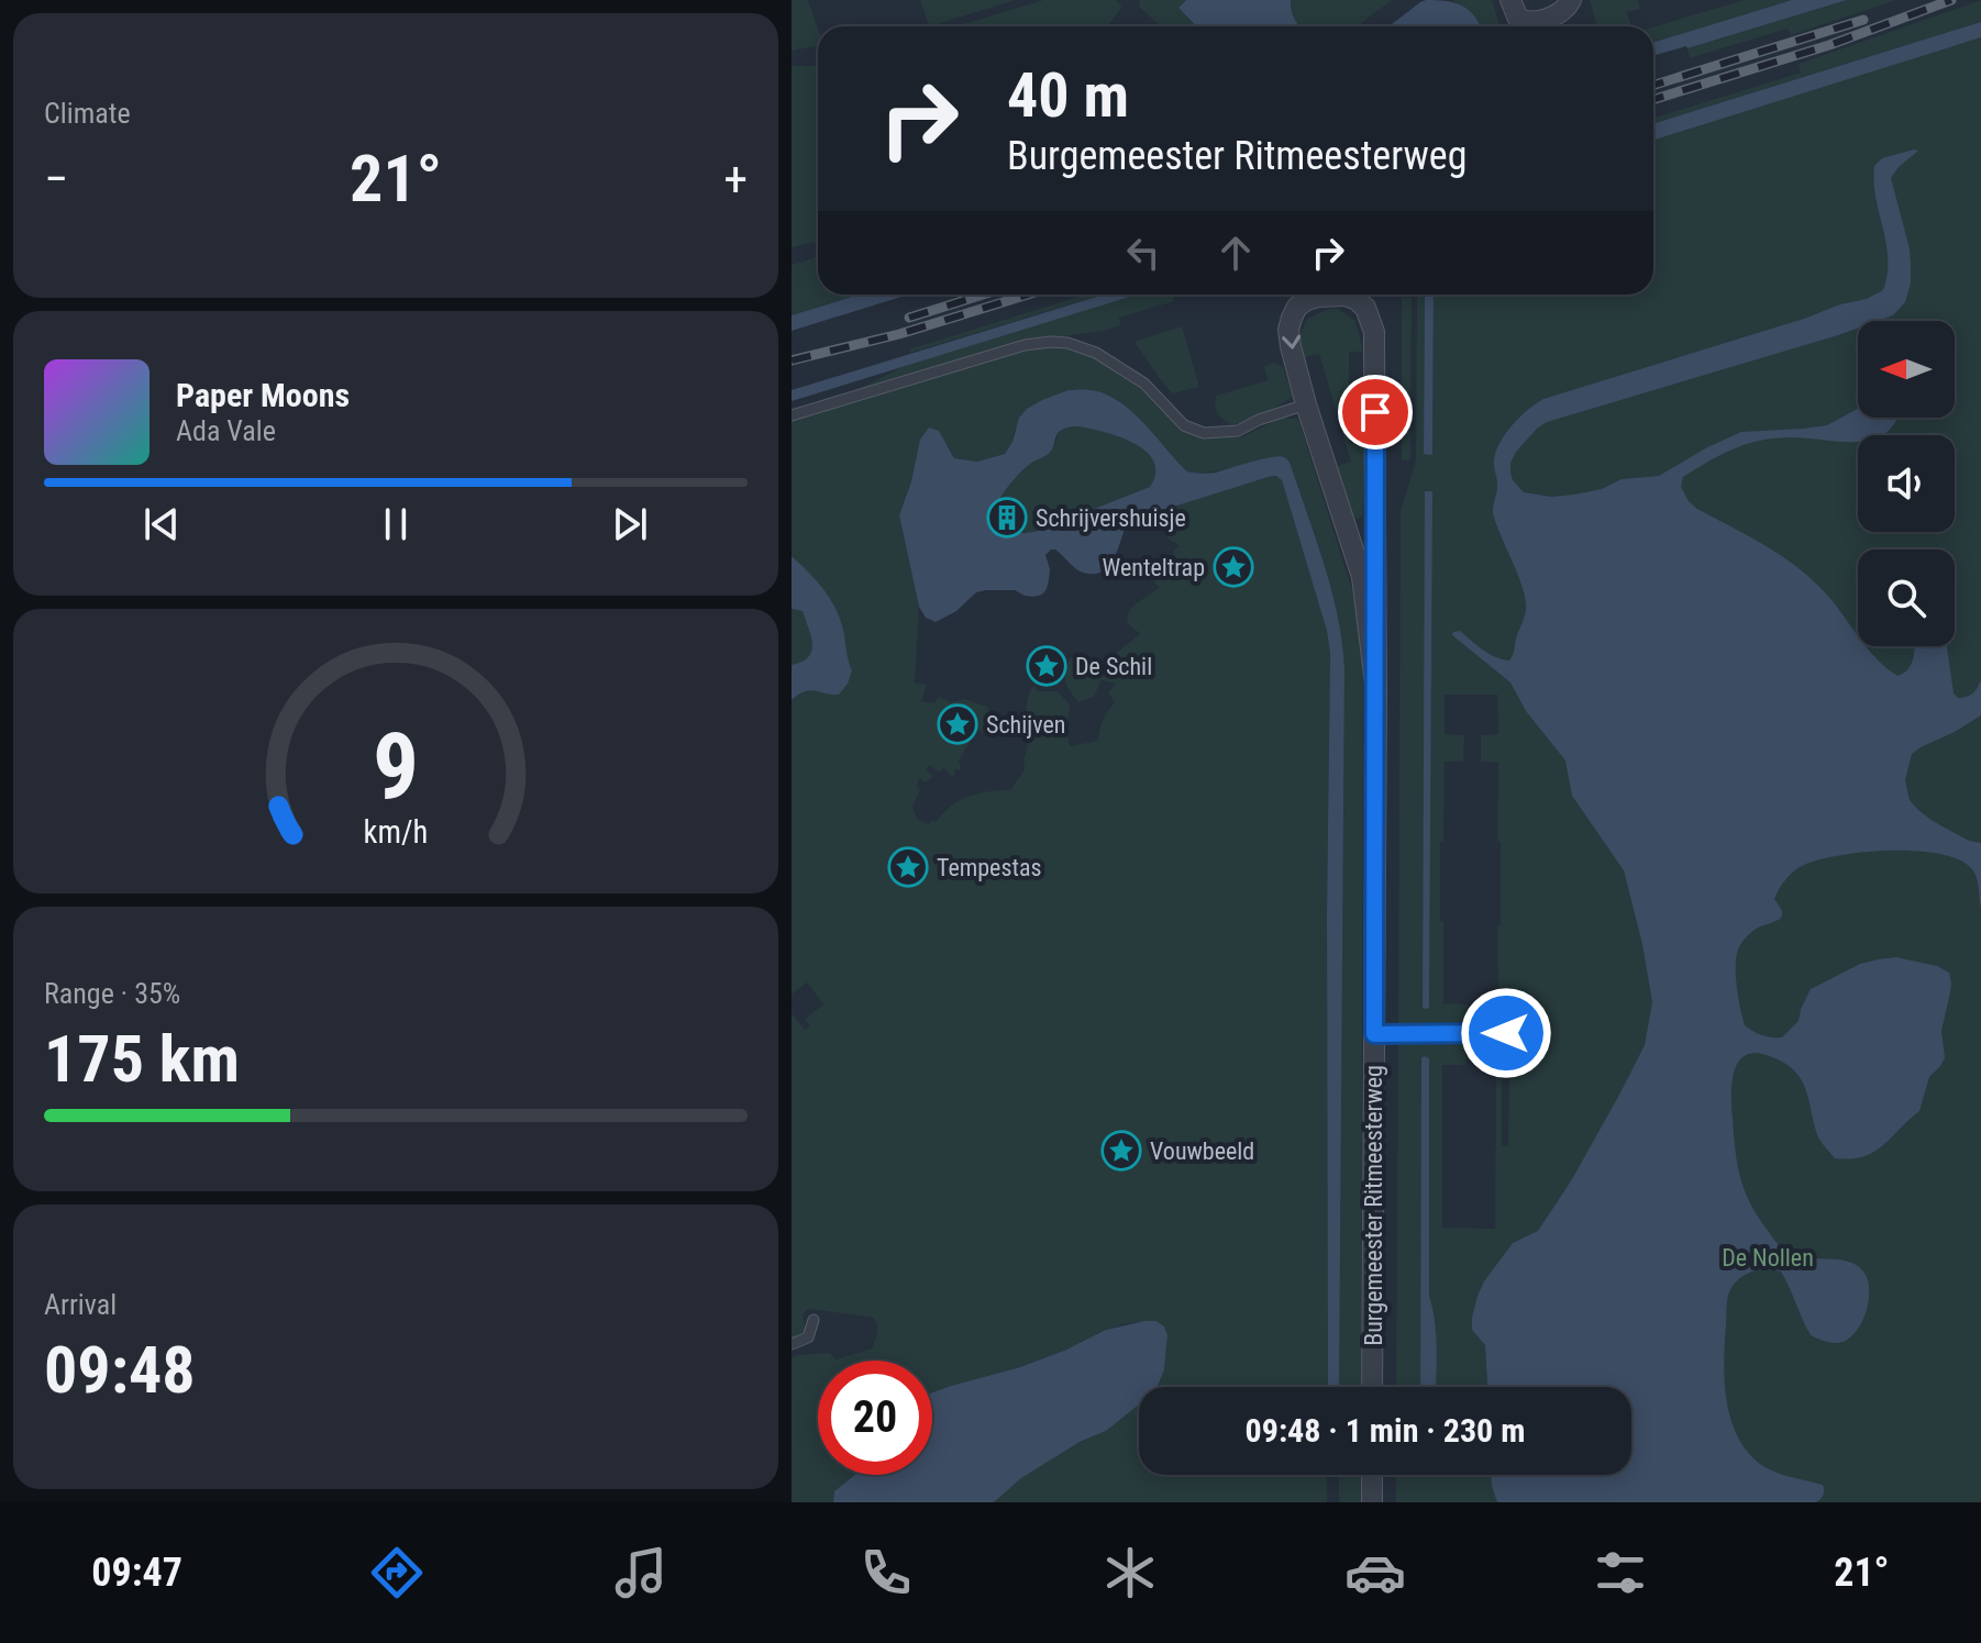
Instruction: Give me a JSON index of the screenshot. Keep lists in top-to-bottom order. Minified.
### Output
{"streets":{"street":["Burgemeester Ritmeesterweg"]},"parks":["De Nollen"],"places":{"building":["Schrijvershuisje"],"place":["Wenteltrap","De Schil","Schijven","Tempestas","Vouwbeeld"]},"north":"left","page":{"tile":["Climate",["Range · 35%","175 km"],["Arrival","09:48"]],"turn":["40 m","Burgemeester Ritmeesterweg"],"heat":["−","21°","+"],"song":["Paper Moons","Ada Vale"],"limit":"20","trip":"09:48 · 1 min · 230 m","tabs":["09:47","21°"],"gauge":["9","km/h"]}}
